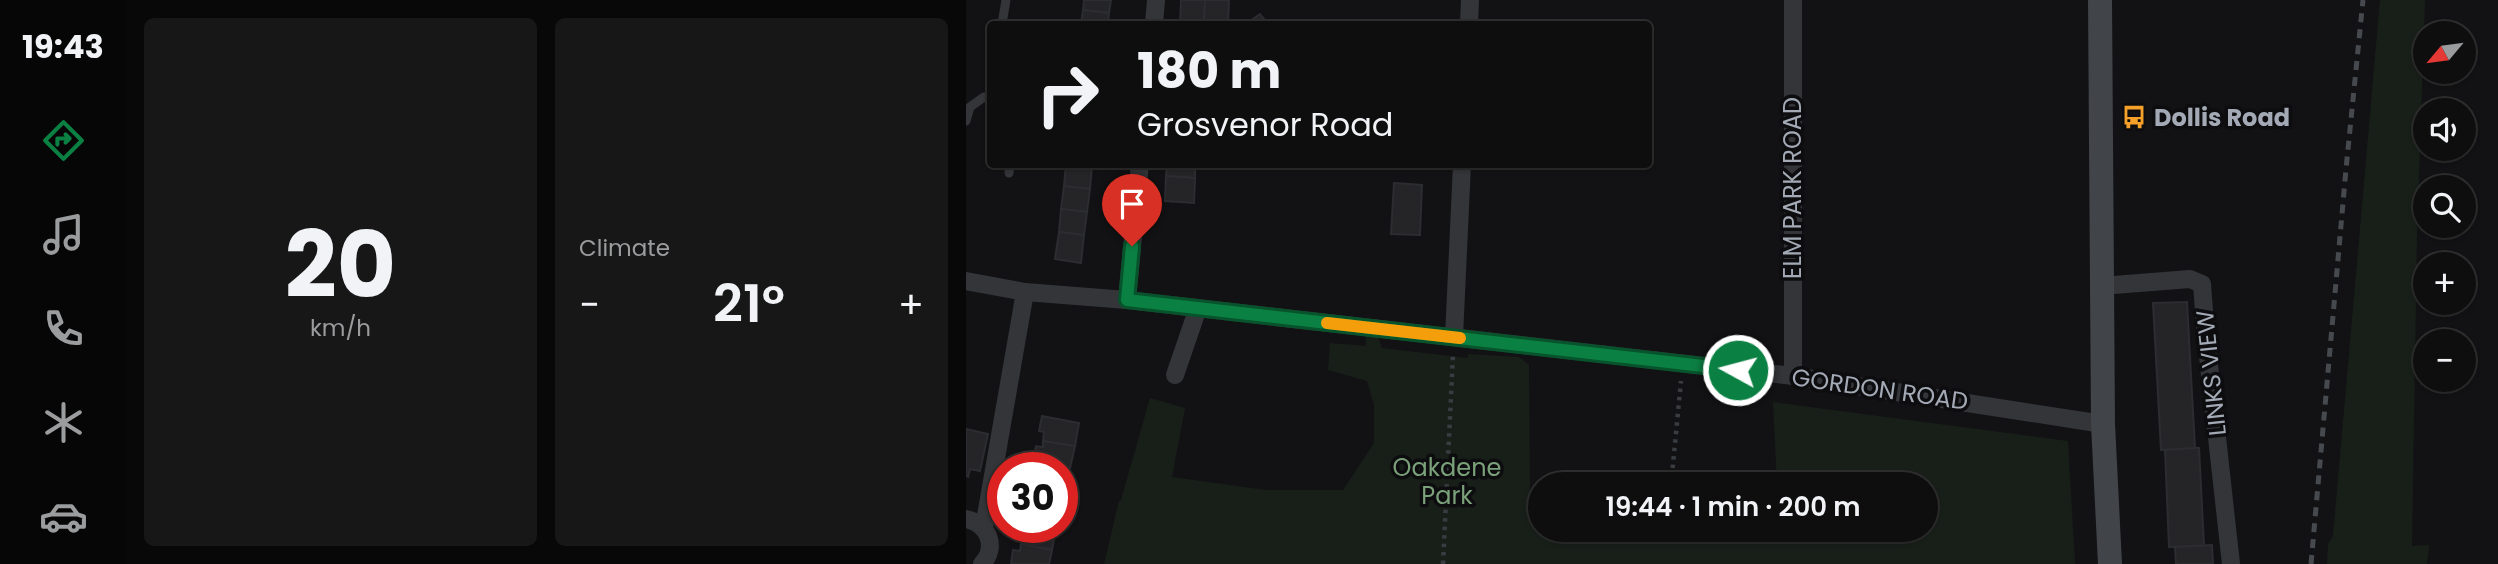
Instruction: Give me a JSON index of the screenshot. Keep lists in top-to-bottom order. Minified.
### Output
{"streets":{"street":["ELM PARK ROAD","LINKS VIEW","GORDON ROAD"]},"crossings":[["ELM PARK ROAD","GORDON ROAD"]],"parks":["Oakdene Park"],"places":{"bus stop":["Dollis Road"]},"north":"bottom left","page":{"tabs":"19:43","tile":[["20","km/h"],"Climate"],"map_buttons":["+","−"],"turn":["180 m","Grosvenor Road"],"heat":["−","21°","+"],"limit":"30","trip":"19:44 · 1 min · 200 m"}}
